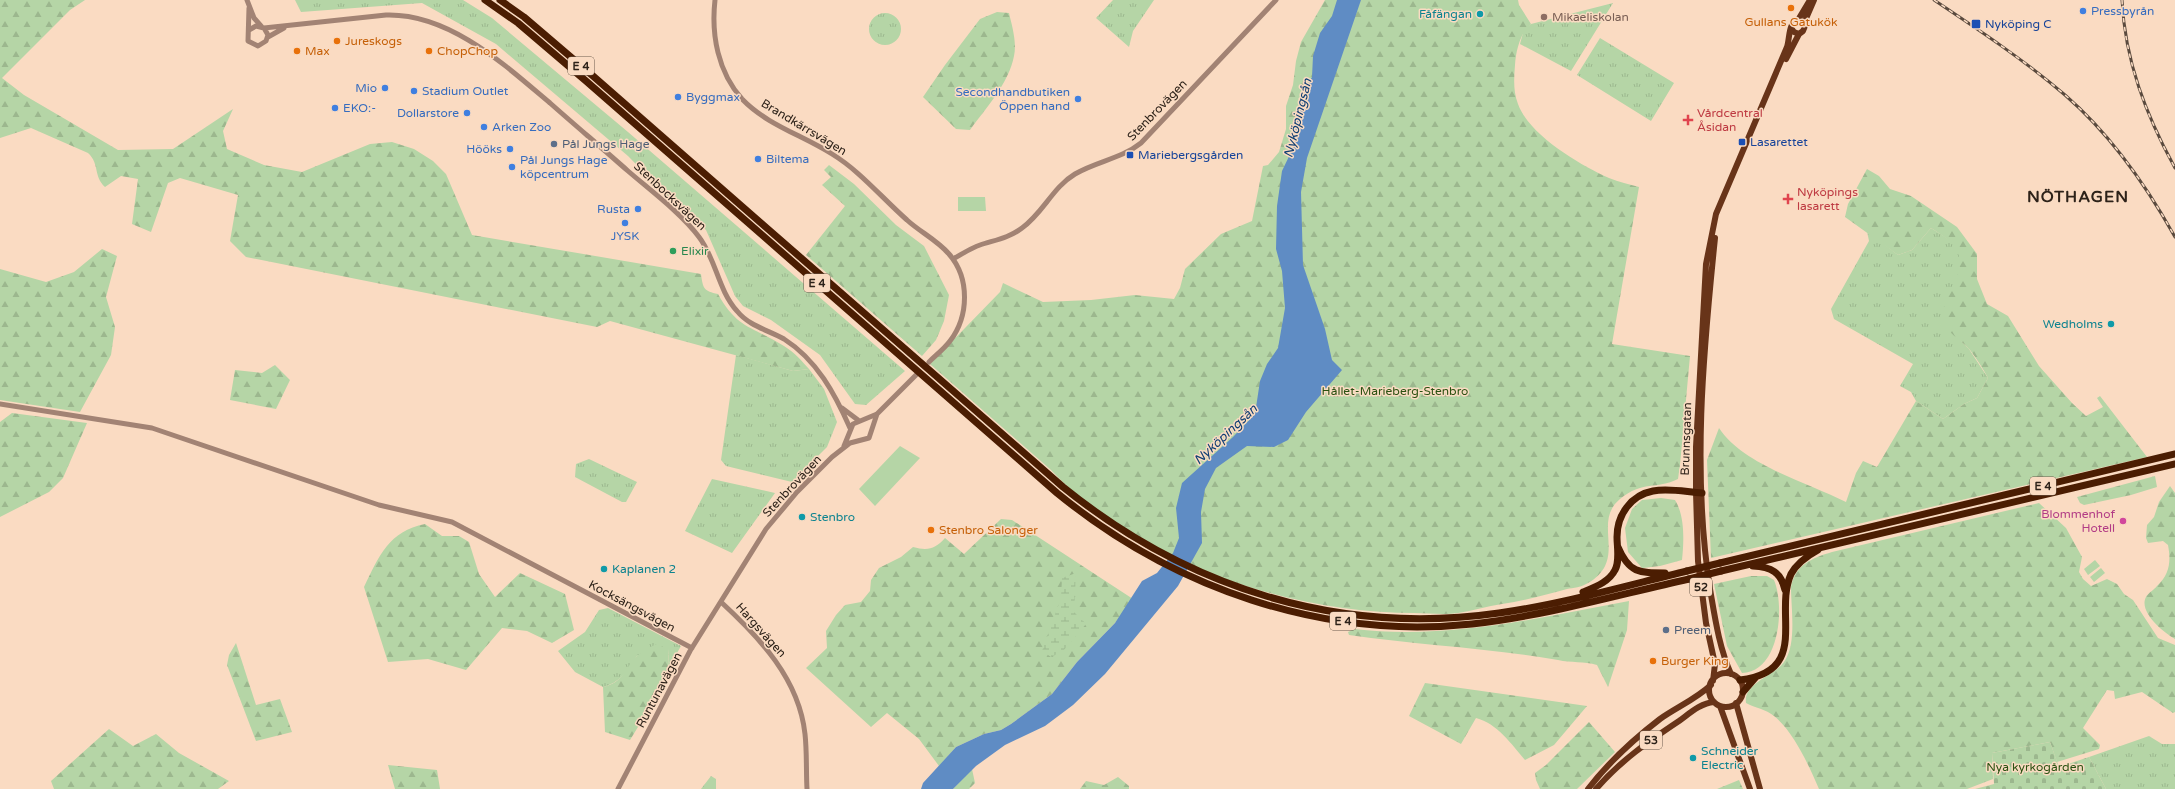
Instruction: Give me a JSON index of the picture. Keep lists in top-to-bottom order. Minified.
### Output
{"streets":{"highway":["E 4"],"main road":["Brunnsgatan","52","53"],"street":["Stenbrovägen","Brandkärrsvägen","Stenbocksvägen","Kocksängsvägen","Hargsvägen","Runtunavägen"]},"crossings":[["Stenbrovägen","Brandkärrsvägen"],["Stenbrovägen","Stenbocksvägen"],["Stenbrovägen","Hargsvägen"],["Stenbrovägen","Runtunavägen"],["Brunnsgatan","52"],["Brunnsgatan","53"],["52","53"],["Kocksängsvägen","Runtunavägen"],["Hargsvägen","Runtunavägen"]],"districts":["NÖTHAGEN"],"water":["Nyköpingsån"],"parks":["Hållet-Marieberg-Stenbro","Nya kyrkogården"],"places":{"other":["Gullans Gatukök","Pressbyrån","Fåfängan","Mikaeliskolan","Jureskogs","Max","ChopChop","Mio","Stadium Outlet","Byggmax","Secondhandbutiken Öppen hand","EKO:-","Dollarstore","Arken Zoo","Pål Jungs Hage","Hööks","Biltema","Pål Jungs Hage köpcentrum","Rusta","JYSK","Elixir","Wedholms","Stenbro","Blommenhof Hotell","Stenbro Salonger","Kaplanen 2","Preem","Burger King","Schneider Electric"],"transit":["Nyköping C","Lasarettet","Mariebergsgården"],"health":["Vårdcentral Åsidan","Nyköpings lasarett"]}}
